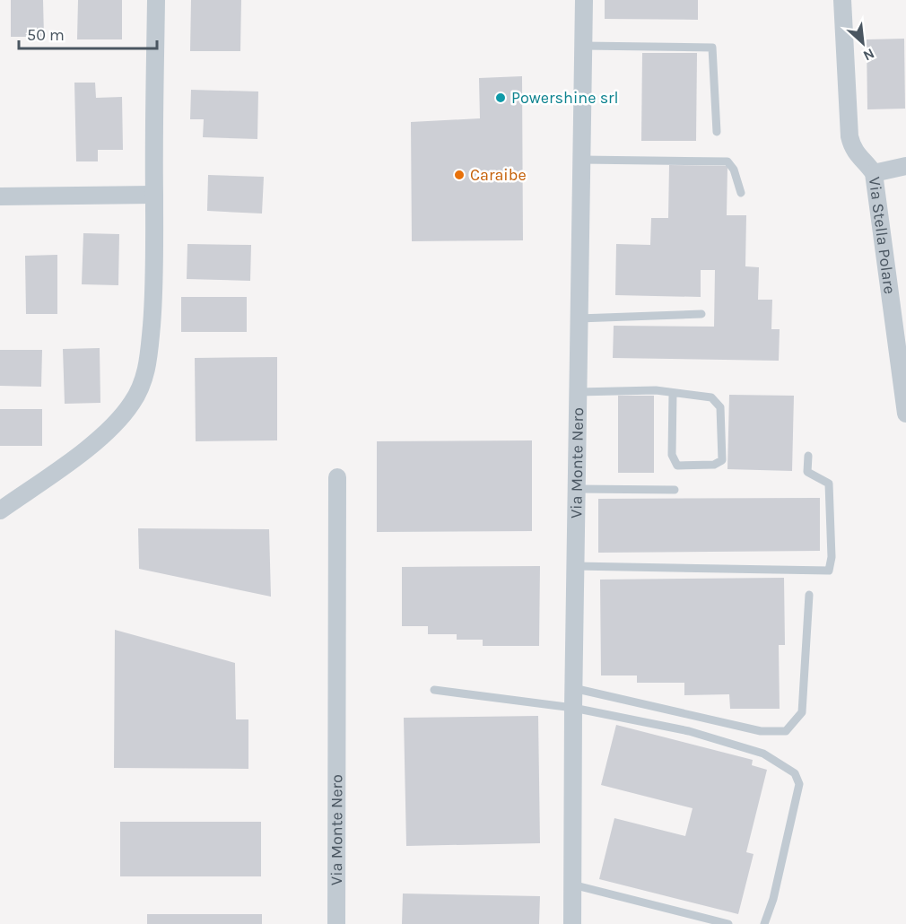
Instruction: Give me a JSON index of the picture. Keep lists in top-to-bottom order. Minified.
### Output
{"streets":{"street":["Via Stella Polare","Via Monte Nero"]},"places":["Powershine srl","Caraibe"],"scale_bar":"50 m","north":"bottom right"}
